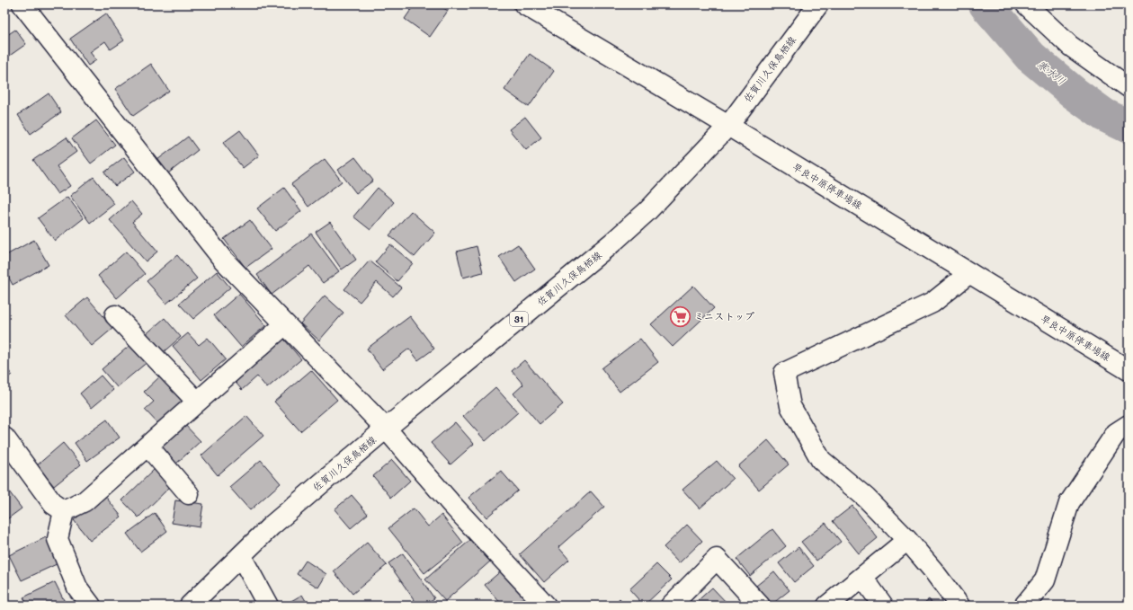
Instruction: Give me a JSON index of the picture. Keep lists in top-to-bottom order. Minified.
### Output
{"streets":{"street":["佐賀川久保鳥栖線","早良中原停車場線","31"]},"crossings":[["佐賀川久保鳥栖線","早良中原停車場線"]],"water":["寒水川"],"places":{"supermarket":["ミニストップ"]}}
